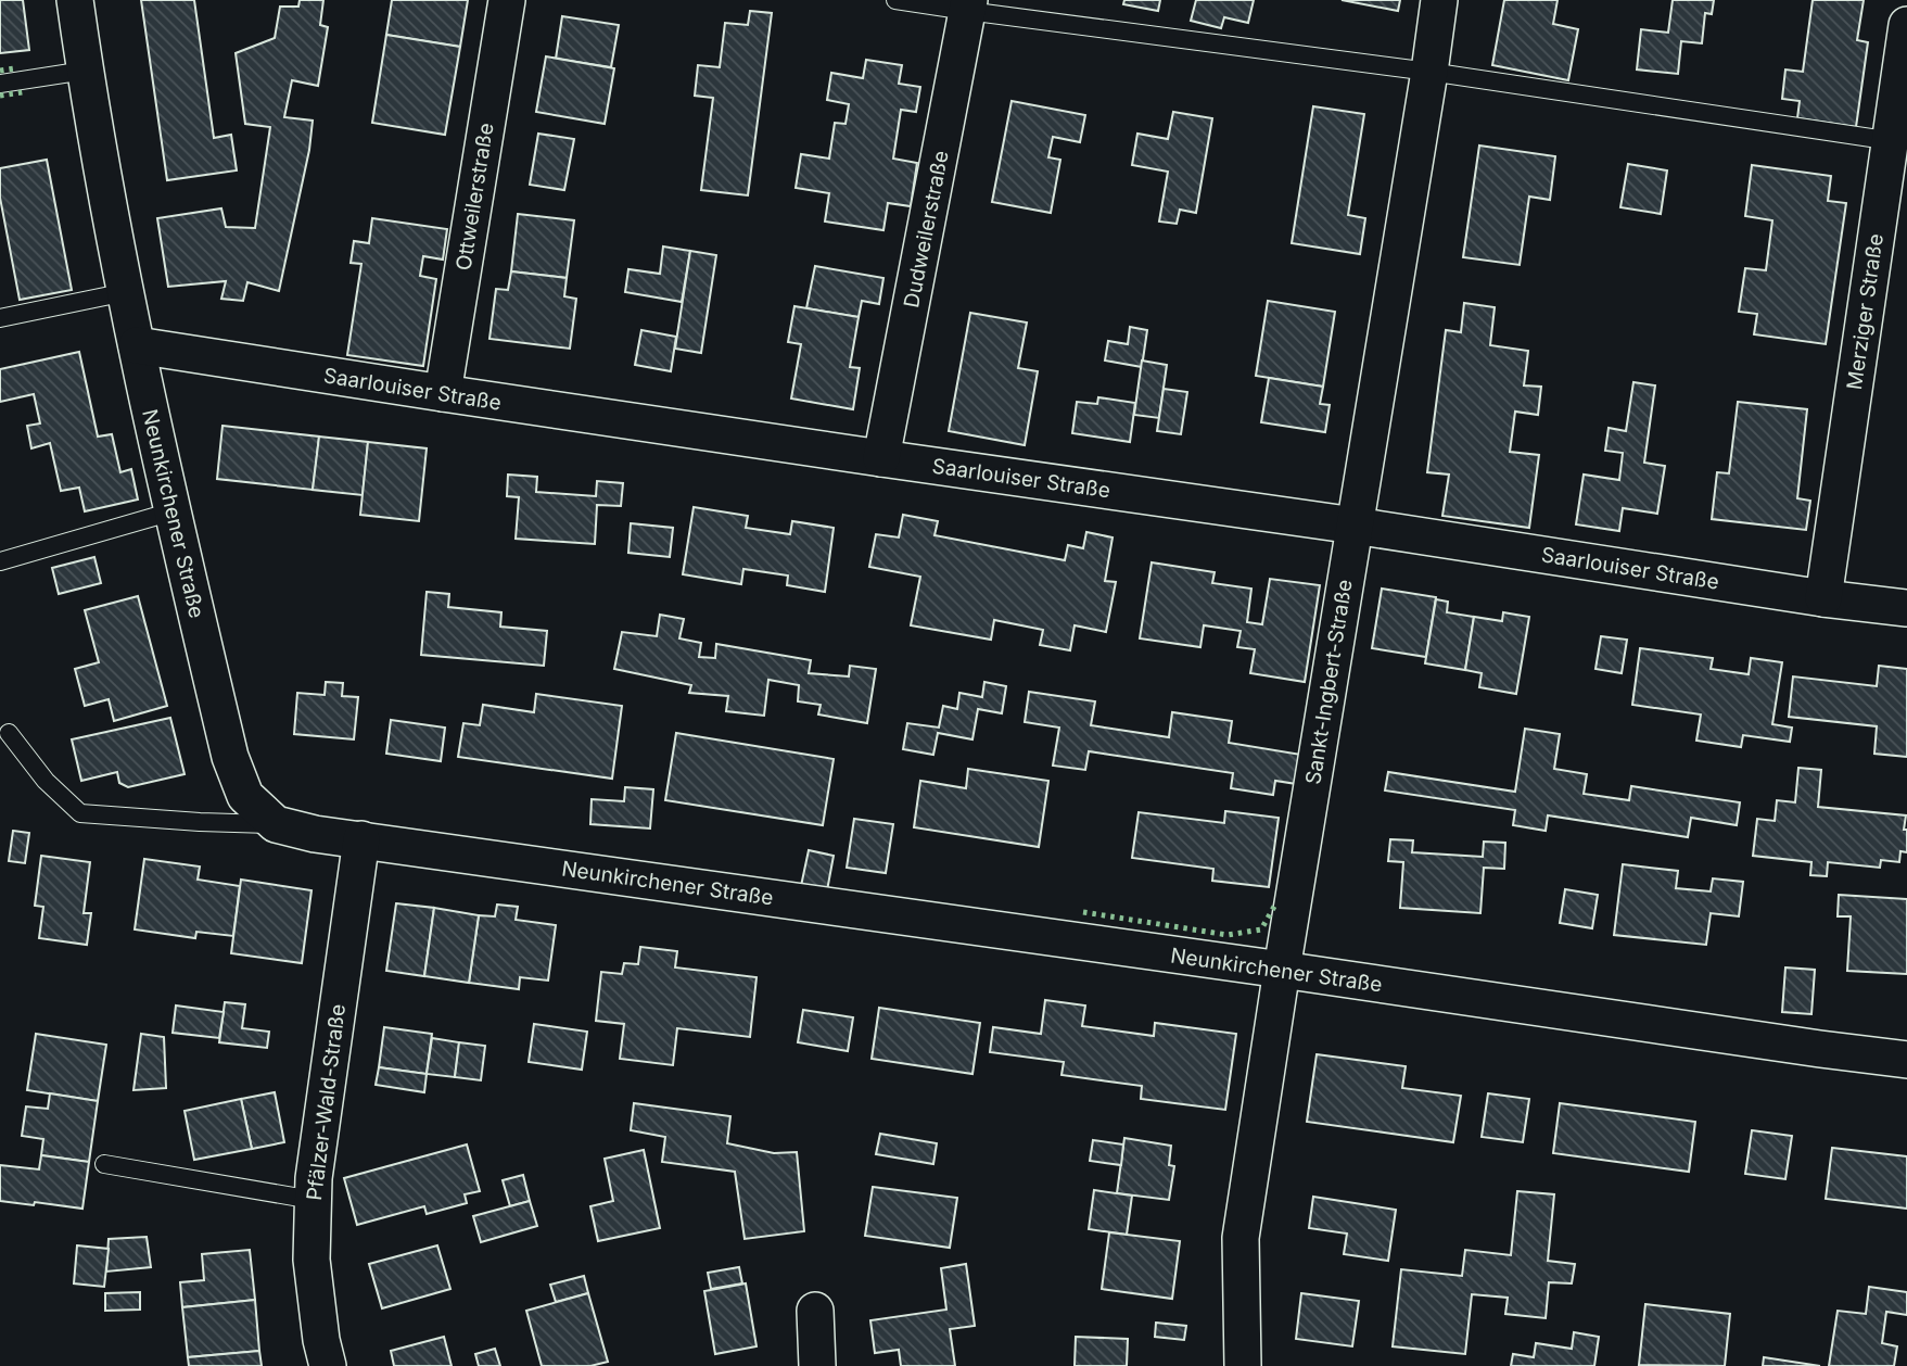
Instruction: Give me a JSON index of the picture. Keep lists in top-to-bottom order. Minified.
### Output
{"streets":{"street":["Ottweilerstraße","Dudweilerstraße","Merziger Straße","Saarlouiser Straße","Neunkirchener Straße","Sankt-Ingbert-Straße","Pfälzer-Wald-Straße"]},"crossings":[["Ottweilerstraße","Saarlouiser Straße"],["Dudweilerstraße","Saarlouiser Straße"],["Merziger Straße","Saarlouiser Straße"],["Saarlouiser Straße","Neunkirchener Straße"],["Saarlouiser Straße","Sankt-Ingbert-Straße"],["Neunkirchener Straße","Sankt-Ingbert-Straße"],["Neunkirchener Straße","Pfälzer-Wald-Straße"]]}
